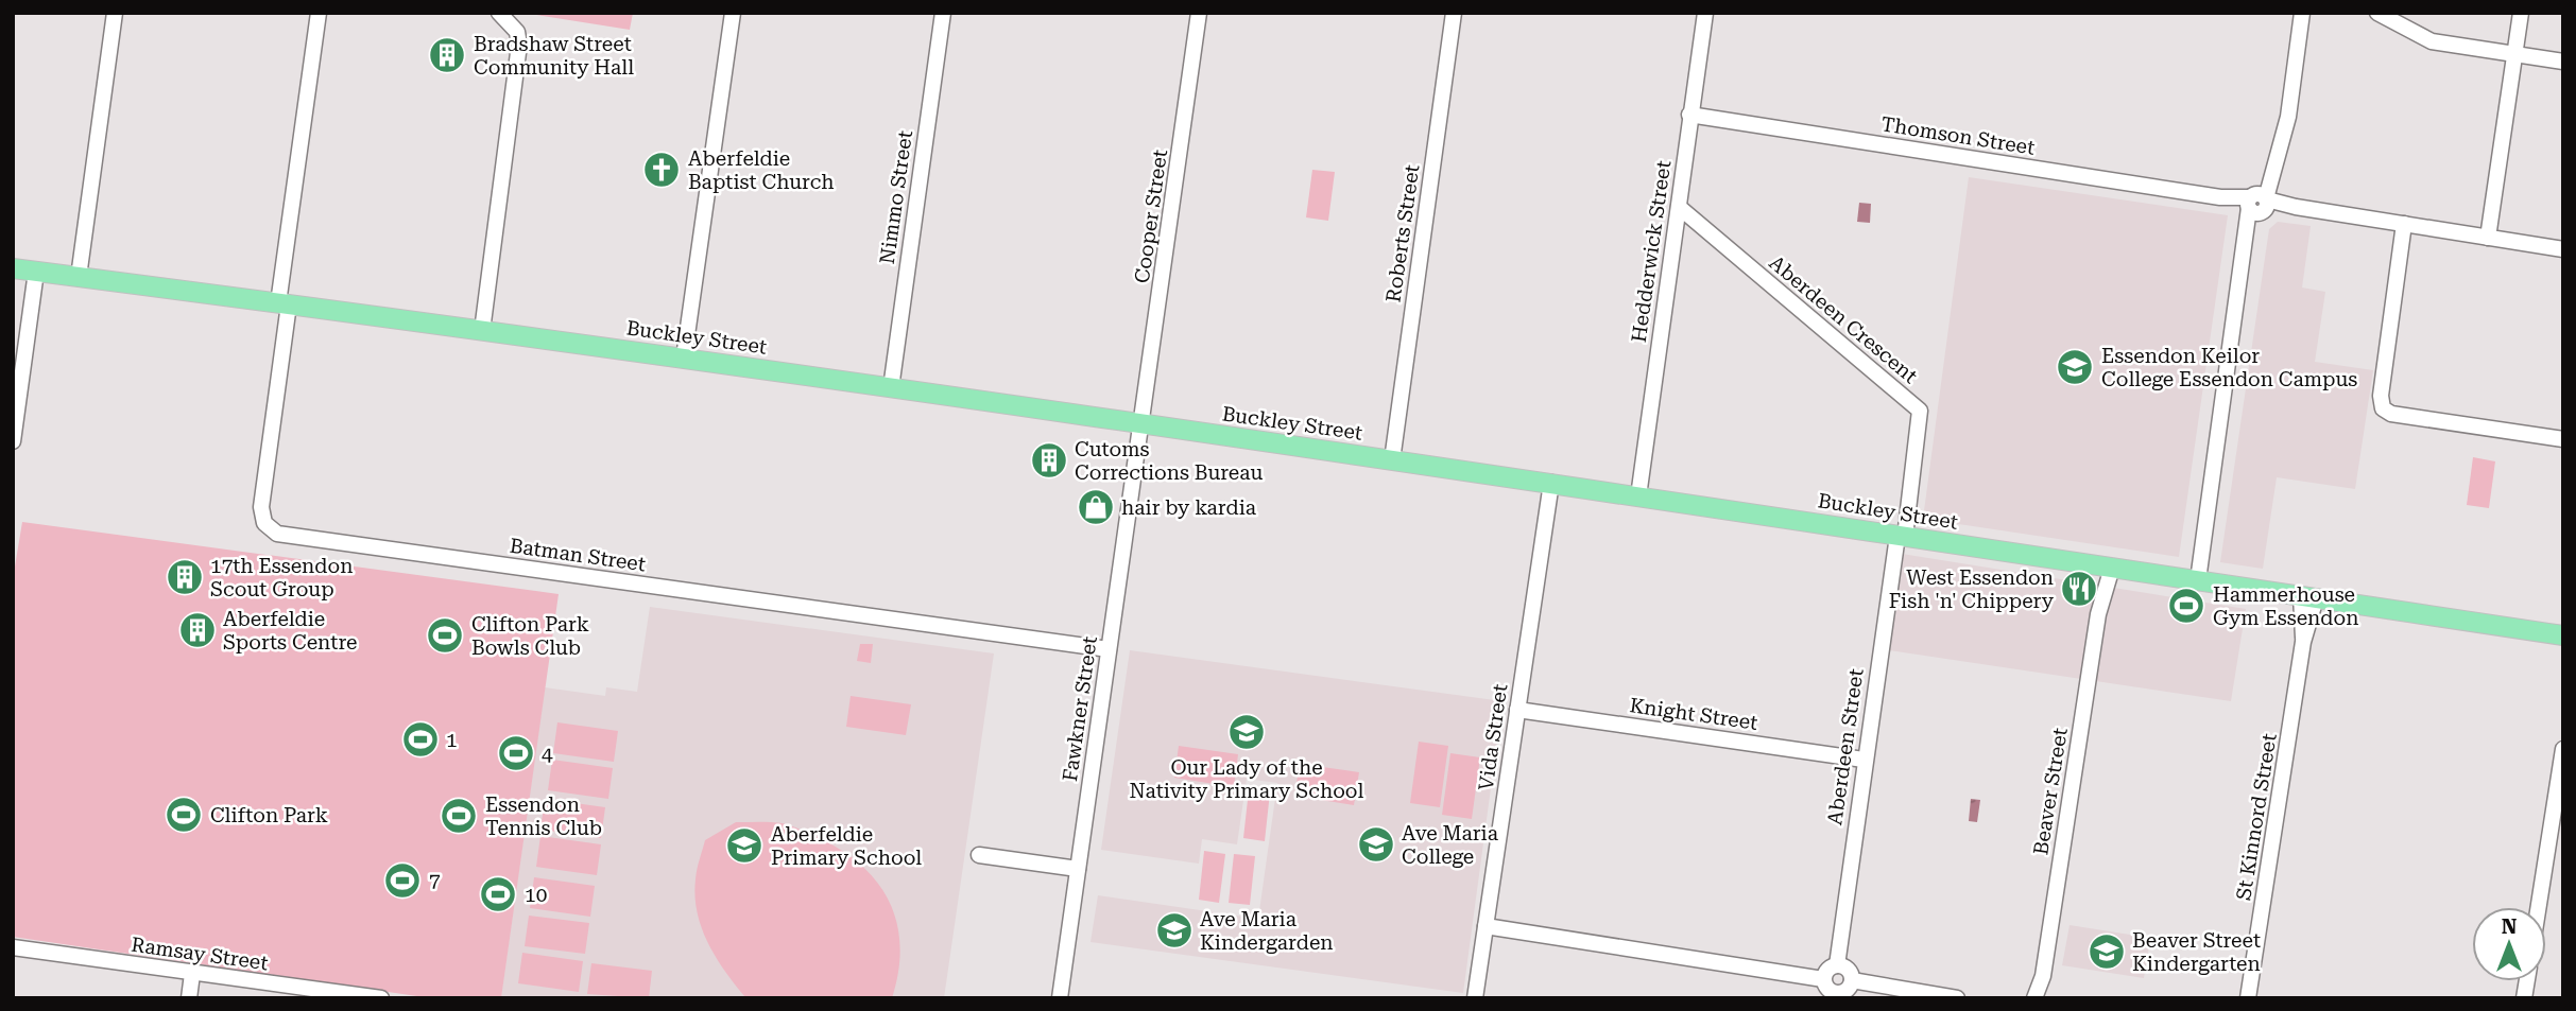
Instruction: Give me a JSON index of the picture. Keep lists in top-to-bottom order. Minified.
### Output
{"streets":{"main road":["Buckley Street"],"street":["Thomson Street","Nimmo Street","Cooper Street","Roberts Street","Hedderwick Street","Aberdeen Crescent","Batman Street","Fawkner Street","Knight Street","Vida Street","Aberdeen Street","Beaver Street","St Kinnord Street","Ramsay Street"]},"crossings":[["Thomson Street","Hedderwick Street"],["Nimmo Street","Buckley Street"],["Cooper Street","Buckley Street"],["Cooper Street","Fawkner Street"],["Roberts Street","Buckley Street"],["Hedderwick Street","Aberdeen Crescent"],["Hedderwick Street","Buckley Street"],["Aberdeen Crescent","Buckley Street"],["Aberdeen Crescent","Aberdeen Street"],["Buckley Street","Batman Street"],["Buckley Street","Fawkner Street"],["Buckley Street","Vida Street"],["Buckley Street","Aberdeen Street"],["Buckley Street","Beaver Street"],["Buckley Street","St Kinnord Street"],["Batman Street","Fawkner Street"],["Knight Street","Vida Street"],["Knight Street","Aberdeen Street"]],"places":{"building":["Bradshaw Street Community Hall","Cutoms Corrections Bureau","17th Essendon Scout Group","Aberfeldie Sports Centre"],"church":["Aberfeldie Baptist Church"],"school or university":["Essendon Keilor College Essendon Campus","Our Lady of the Nativity Primary School","Ave Maria College","Aberfeldie Primary School","Ave Maria Kindergarden","Beaver Street Kindergarten"],"shop":["hair by kardia"],"restaurant":["West Essendon Fish 'n' Chippery"],"sports":["Hammerhouse Gym Essendon","Clifton Park Bowls Club","1","4","Clifton Park","Essendon Tennis Club","7","10"]},"north":"top"}
